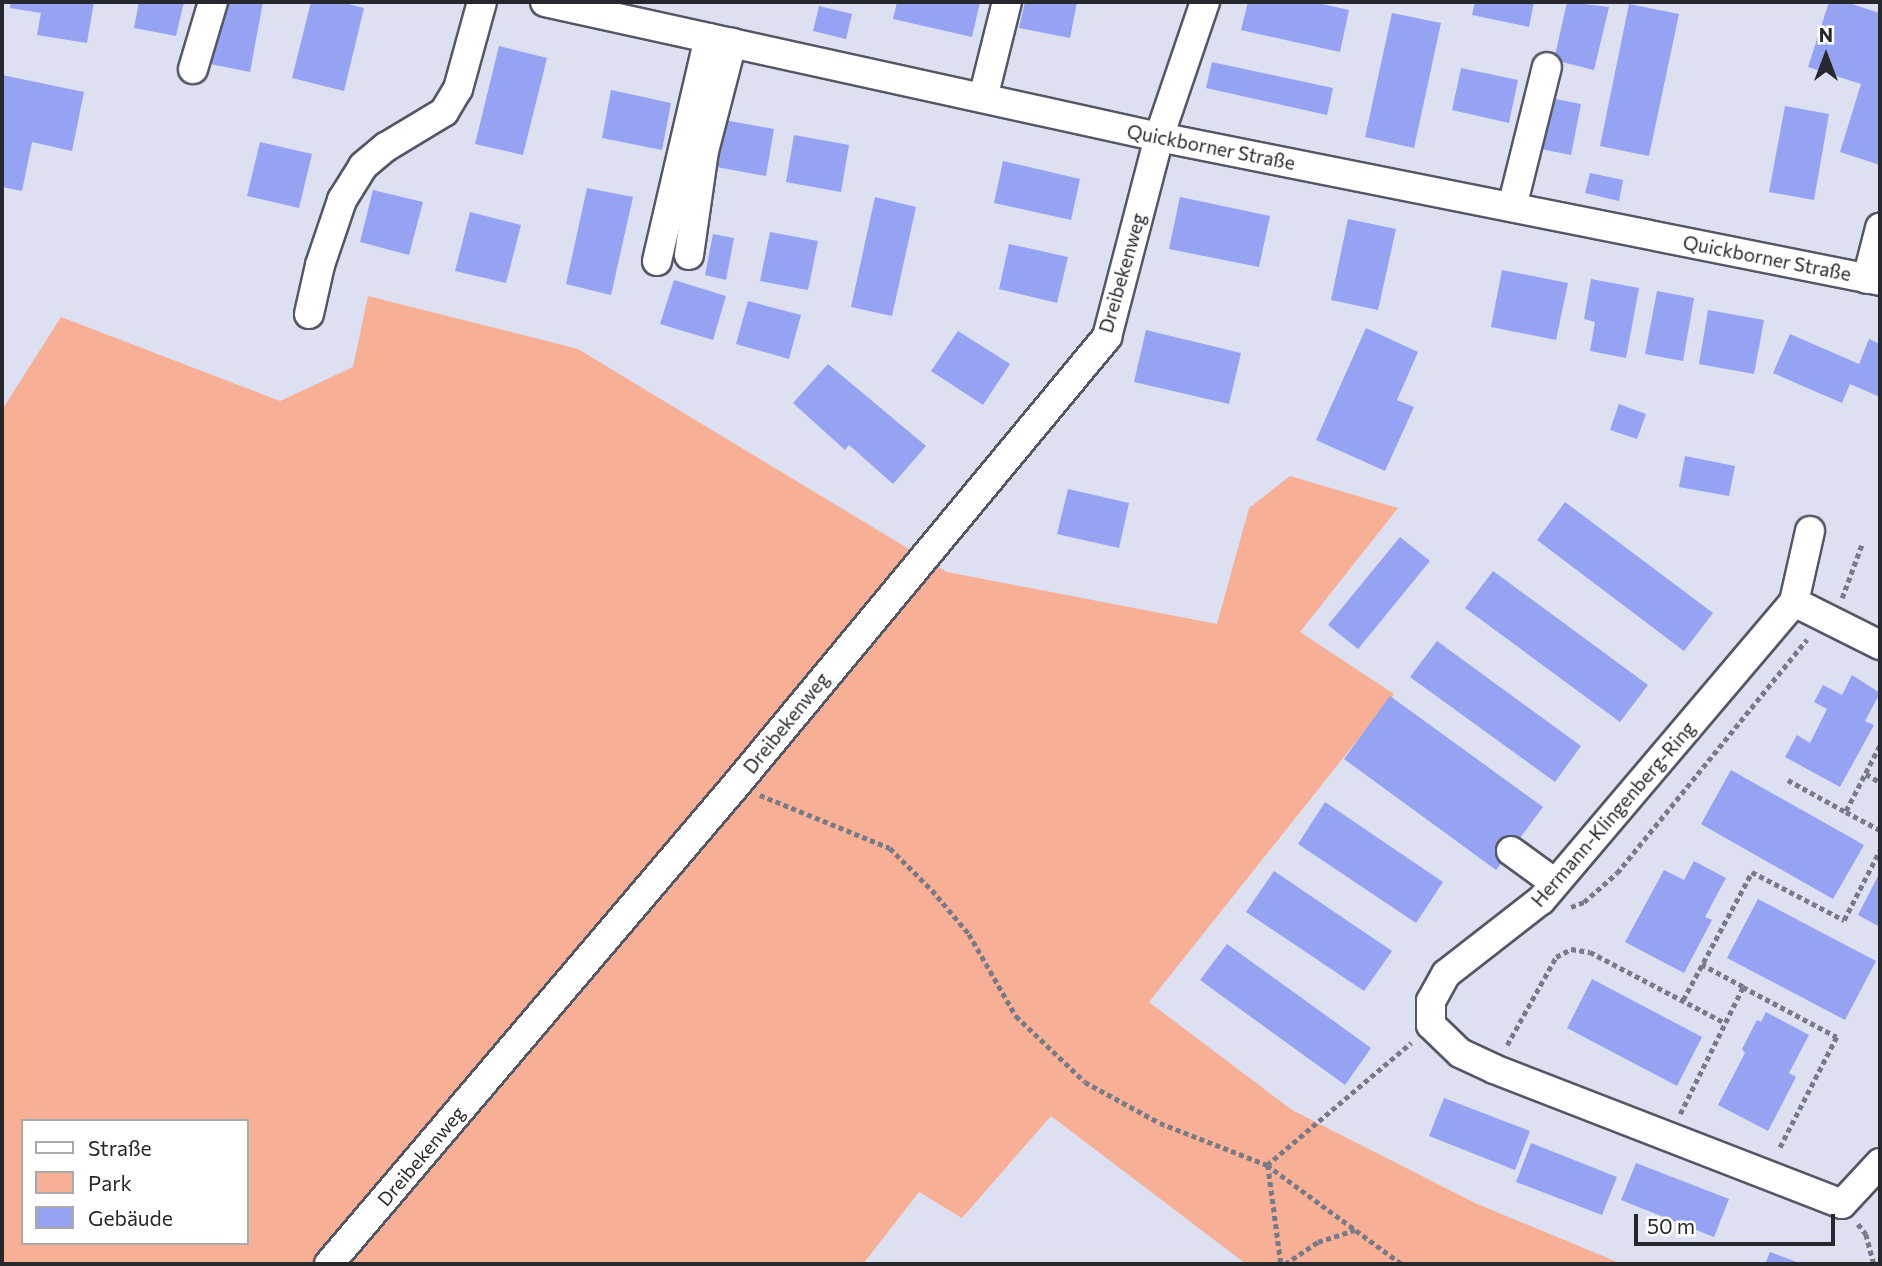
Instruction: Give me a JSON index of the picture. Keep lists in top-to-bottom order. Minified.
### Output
{"streets":{"street":["Quickborner Straße","Dreibekenweg","Hermann-Klingenberg-Ring"]},"crossings":[["Quickborner Straße","Dreibekenweg"]],"legend":["Straße","Park","Gebäude"],"scale_bar":"50 m","north":"top"}
